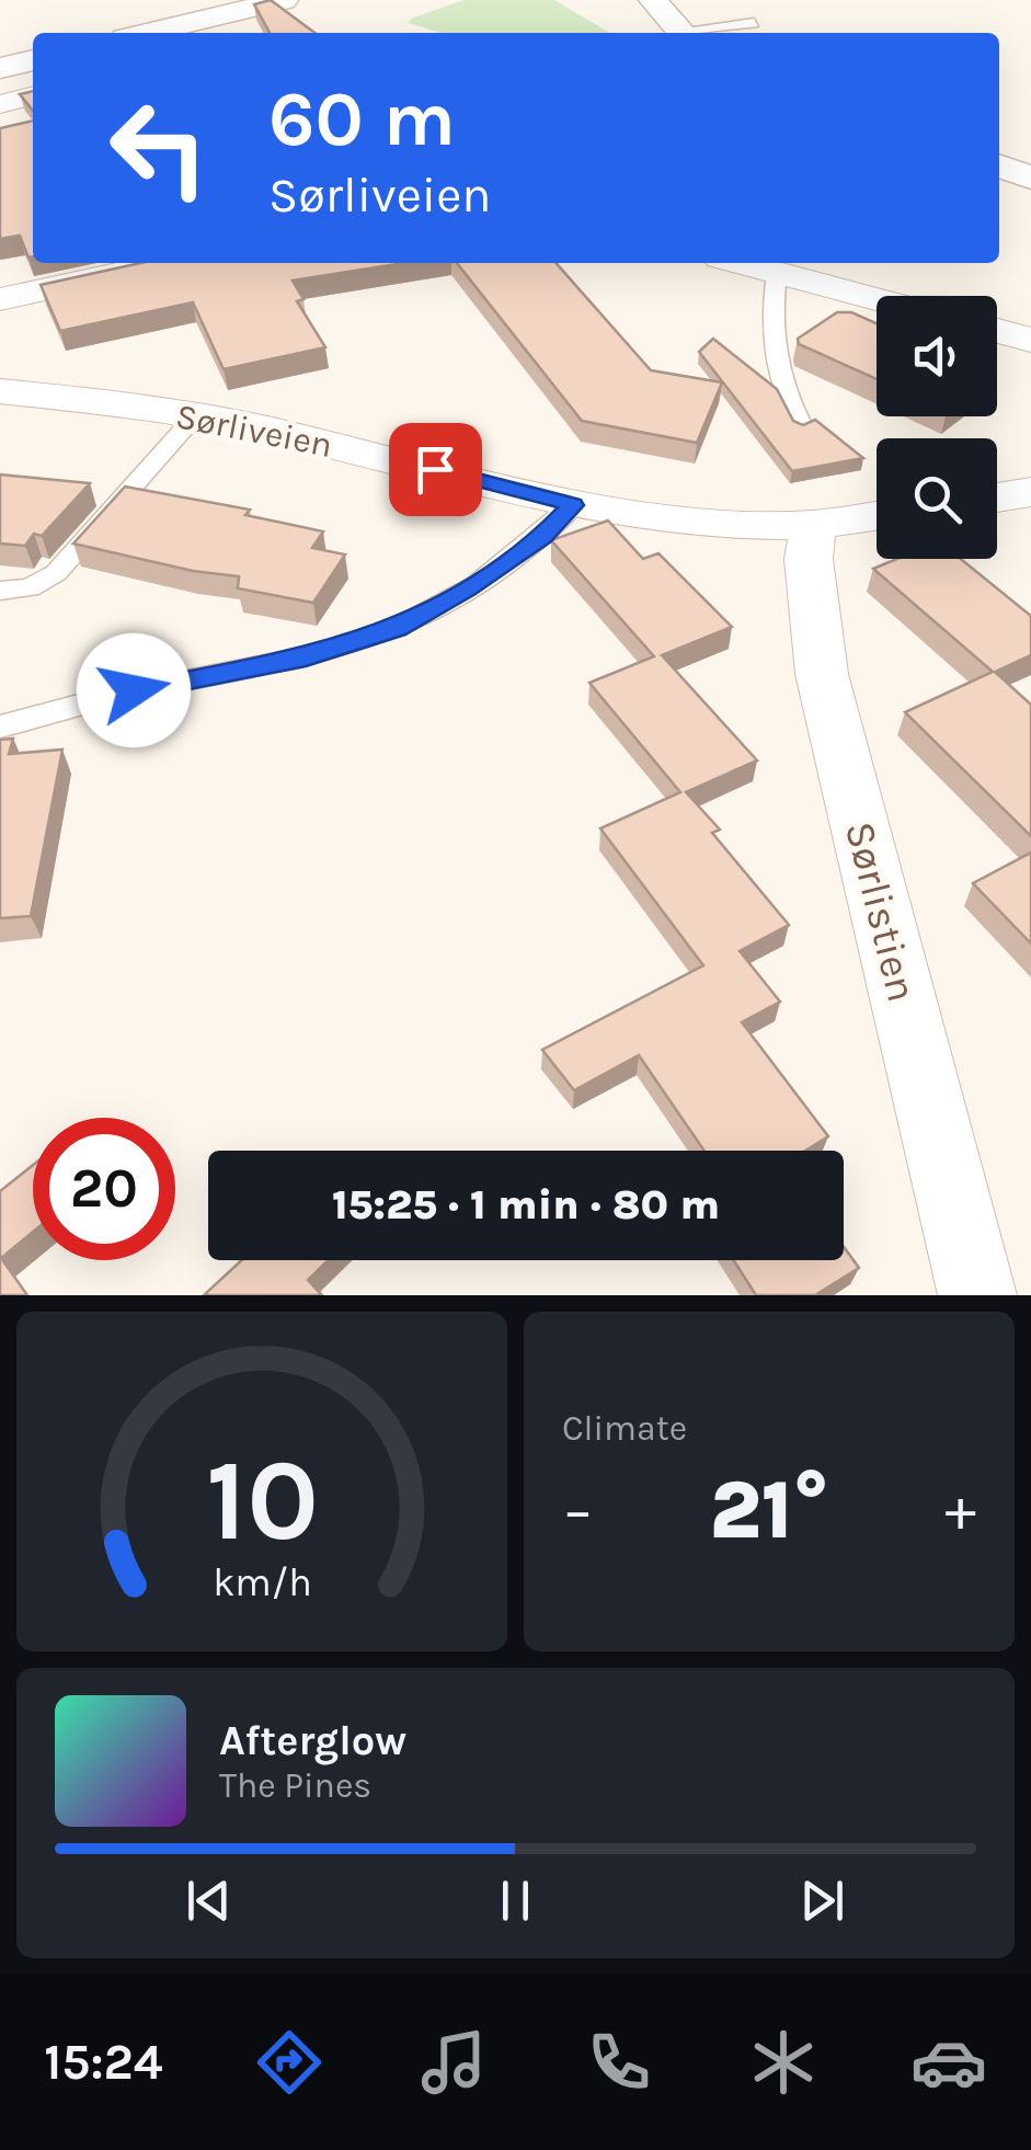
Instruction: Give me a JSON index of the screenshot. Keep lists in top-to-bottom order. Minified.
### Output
{"streets":{"street":["Sørliveien","Sørlistien"]},"crossings":[["Sørliveien","Sørlistien"]],"page":{"turn":["60 m","Sørliveien"],"limit":"20","trip":"15:25 · 1 min · 80 m","tile":"Climate","heat":["−","21°","+"],"song":["Afterglow","The Pines"],"tabs":"15:24","gauge":["10","km/h"]}}
